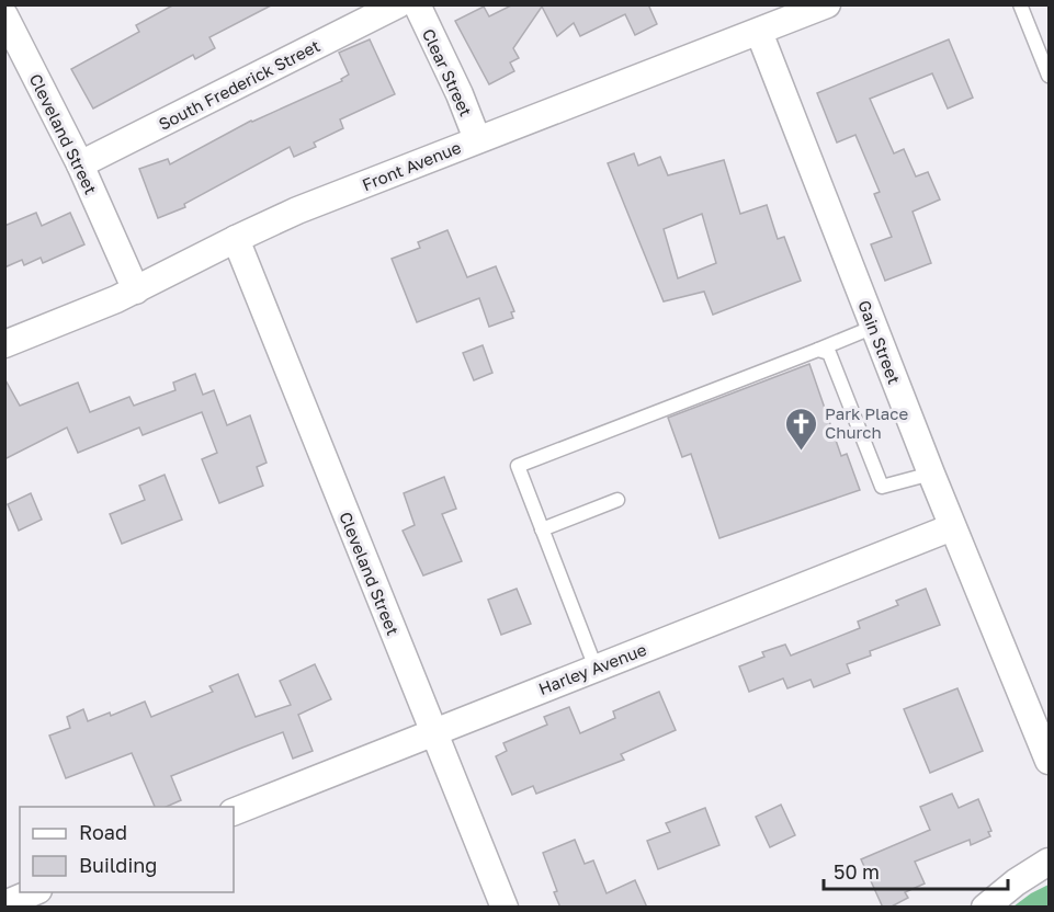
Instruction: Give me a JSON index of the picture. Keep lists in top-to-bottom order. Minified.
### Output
{"streets":{"street":["Clear Street","South Frederick Street","Cleveland Street","Front Avenue","Gain Street","Harley Avenue"]},"crossings":[["Clear Street","Front Avenue"],["South Frederick Street","Cleveland Street"],["Cleveland Street","Front Avenue"],["Cleveland Street","Harley Avenue"],["Front Avenue","Gain Street"],["Gain Street","Harley Avenue"]],"places":{"church":["Park Place Church"]},"legend":["Road","Building"],"scale_bar":"50 m"}
